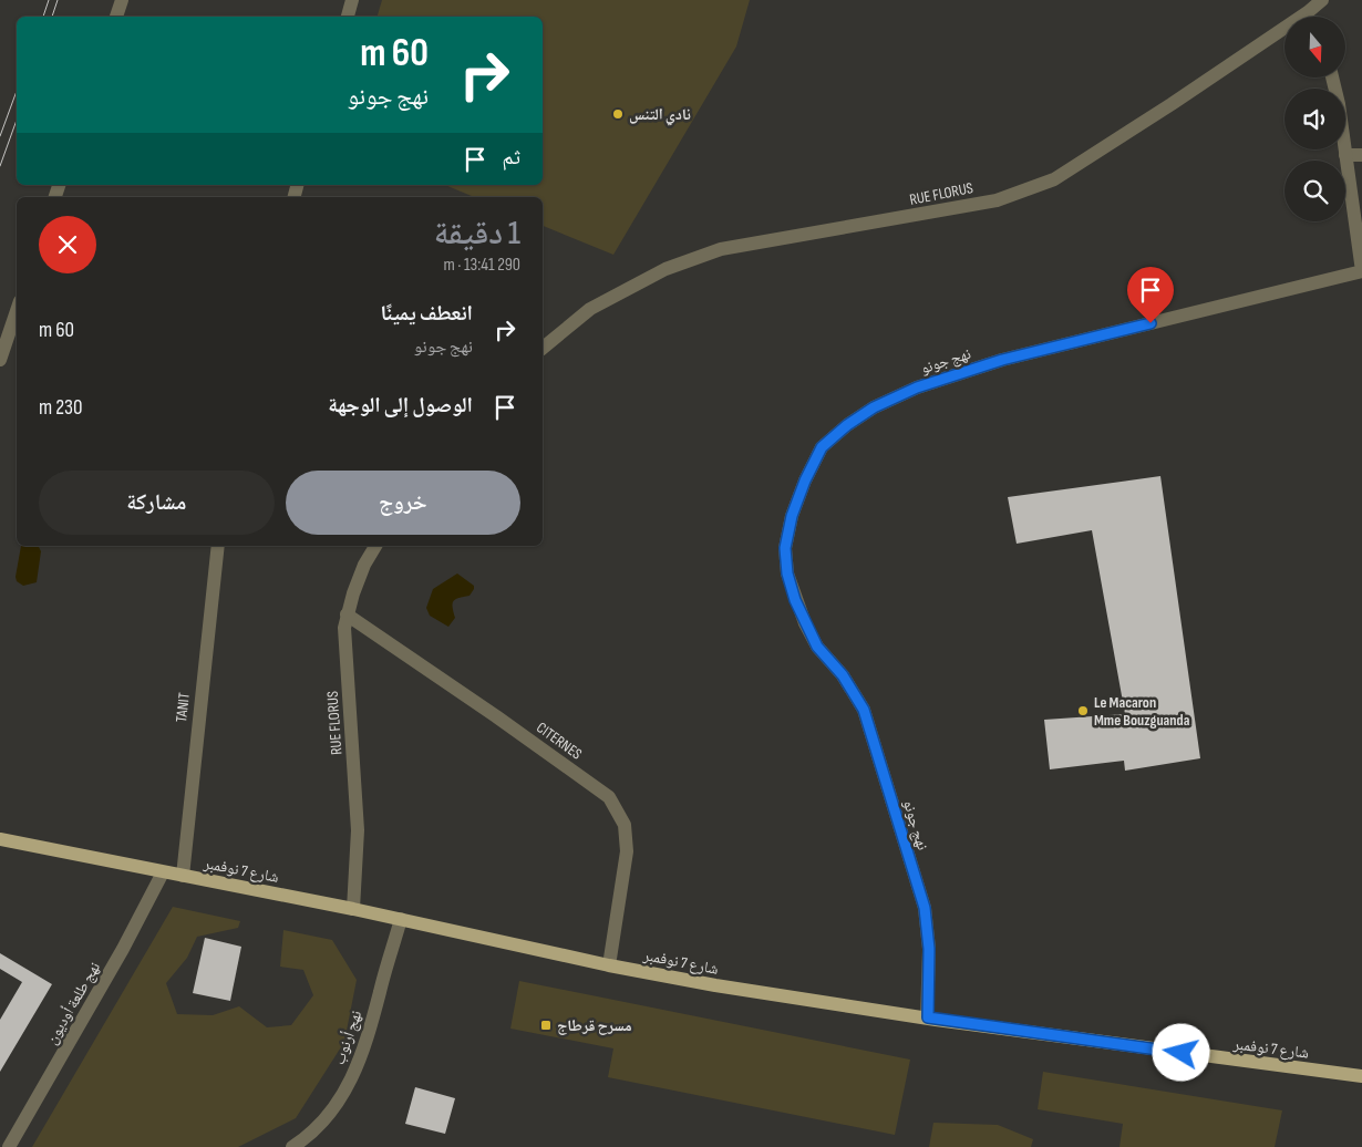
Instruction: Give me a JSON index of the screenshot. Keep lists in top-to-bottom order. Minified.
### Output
{"streets":{"main road":["شارع 7 نوفمبر"],"street":["RUE FLORUS","نهج جونو","TANIT","CITERNES","نهج طلعة أوديون","نهج أرنوب"]},"crossings":[["RUE FLORUS","CITERNES"],["RUE FLORUS","شارع 7 نوفمبر"],["نهج جونو","شارع 7 نوفمبر"],["TANIT","شارع 7 نوفمبر"],["CITERNES","شارع 7 نوفمبر"],["شارع 7 نوفمبر","نهج طلعة أوديون"],["شارع 7 نوفمبر","نهج أرنوب"]],"places":{"other":["نادي التنس","Le Macaron Mme Bouzguanda"],"transit":["مسرح قرطاج"]},"north":"bottom","page":{"turn":["60 m","نهج جونو"],"then":"ثم","heading":["1 دقيقة","290 m · 13:41"],"list":[{"name":"انعطف يمينًا","note":"نهج جونو","value":"60 m"},{"name":"الوصول إلى الوجهة","value":"230 m"}],"buttons":["خروج","مشاركة"]}}
